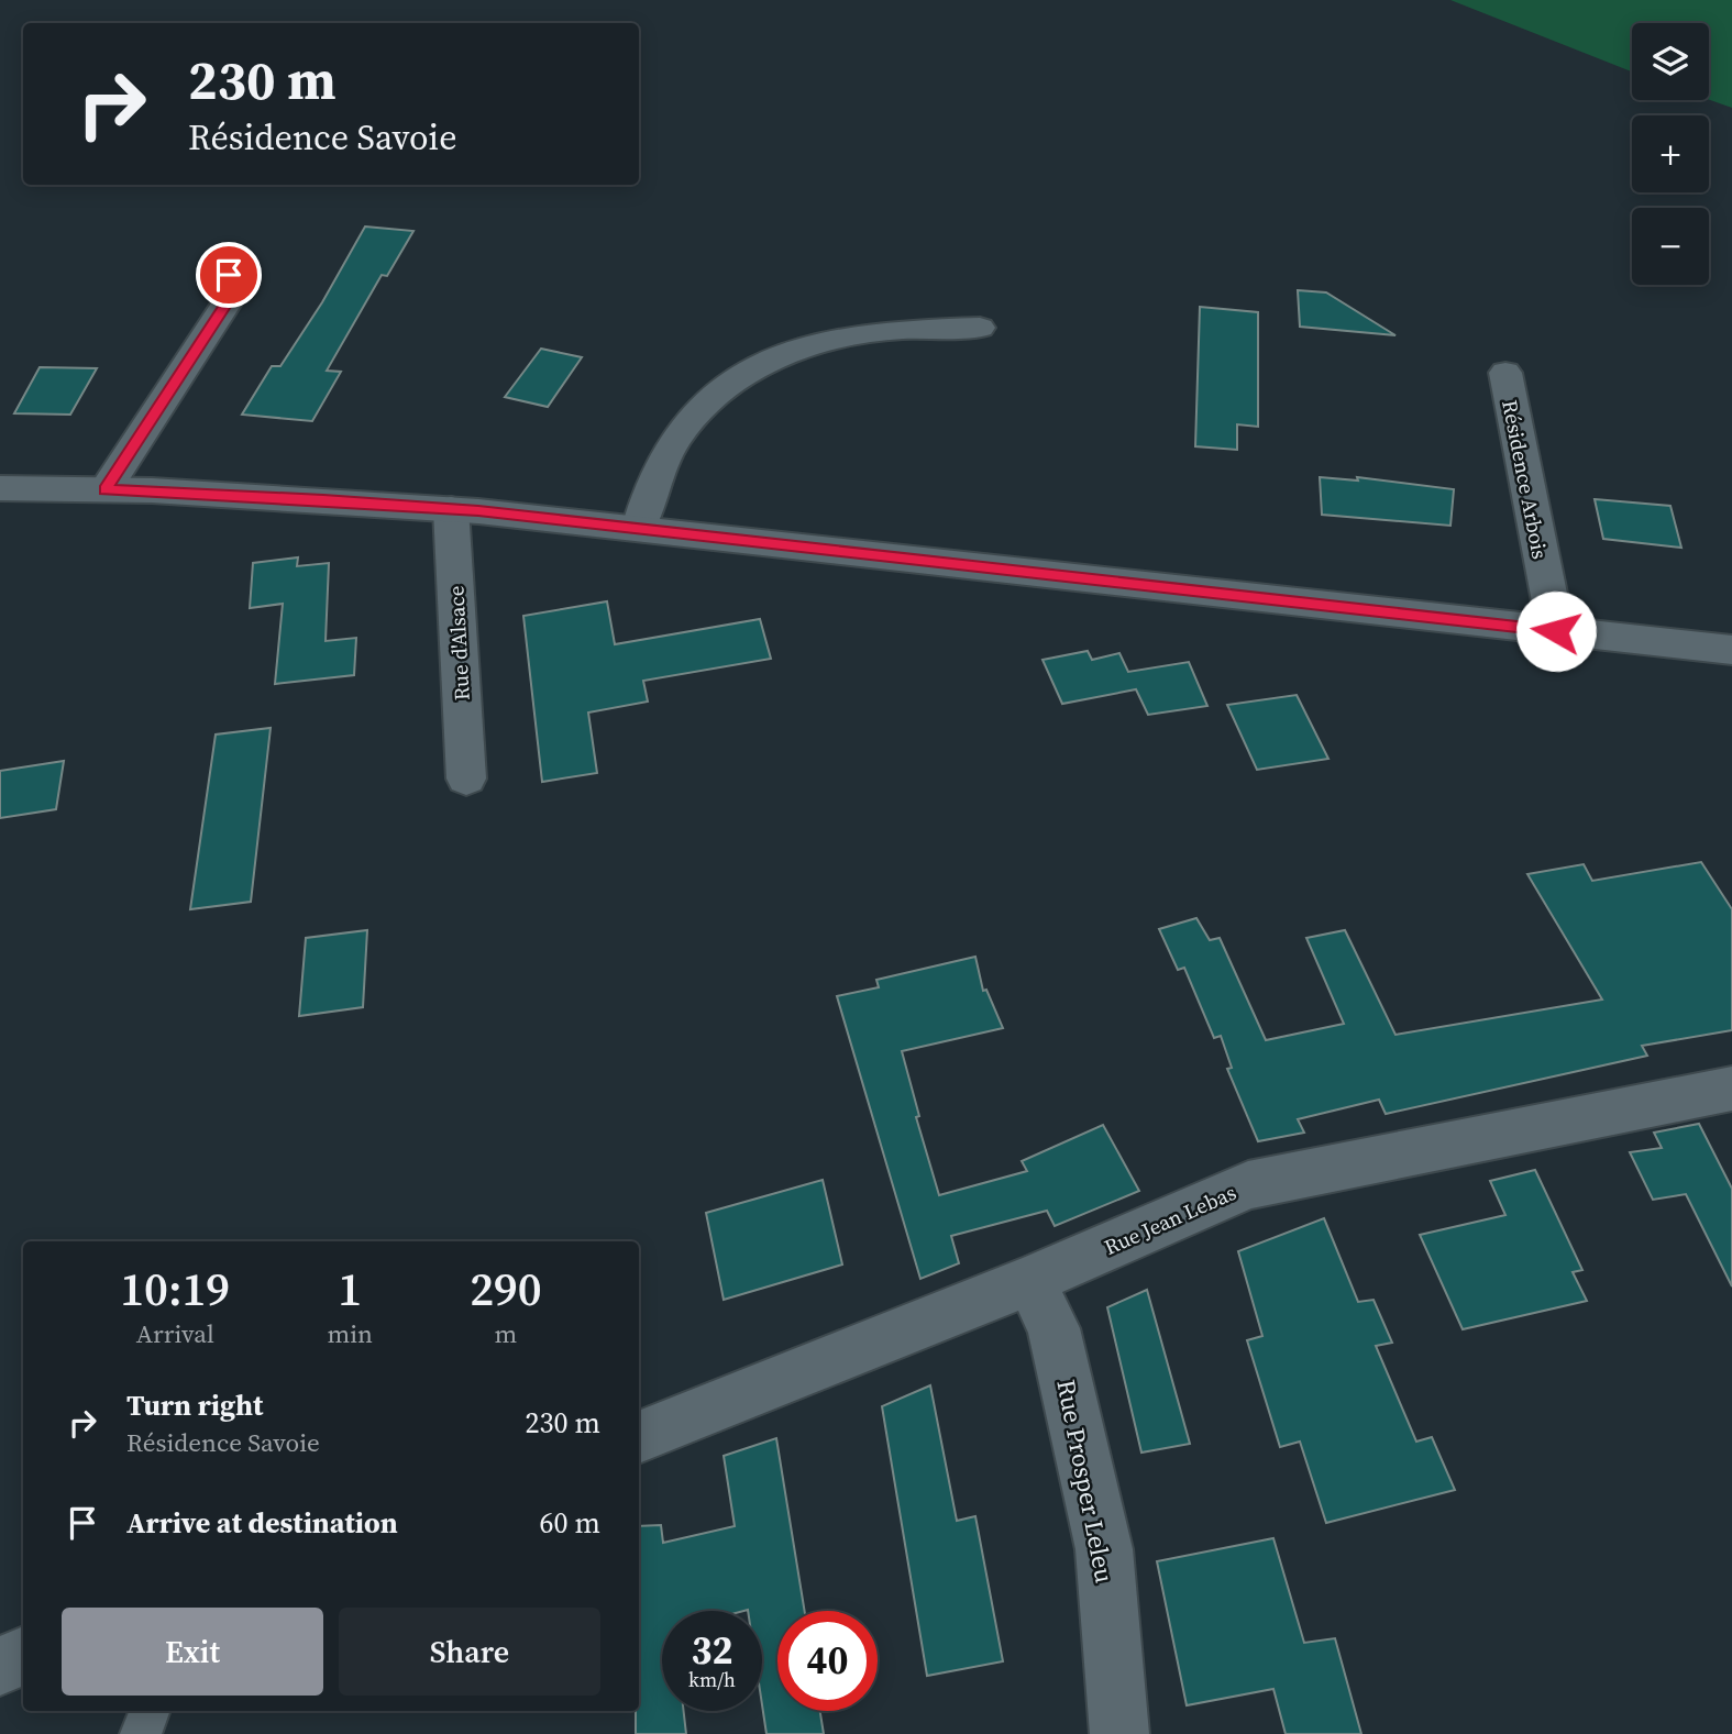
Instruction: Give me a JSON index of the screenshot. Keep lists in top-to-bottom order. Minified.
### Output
{"streets":{"street":["Résidence Arbois","Rue d'Alsace","Rue Jean Lebas","Rue Prosper Leleu"]},"crossings":[["Rue Jean Lebas","Rue Prosper Leleu"]],"page":{"map_buttons":["+","−"],"turn":["230 m","Résidence Savoie"],"eta":["10:19","Arrival","1","min","290","m"],"list":[{"name":"Turn right","note":"Résidence Savoie","value":"230 m"},{"name":"Arrive at destination","value":"60 m"}],"buttons":["Exit","Share"],"speed":"32 km/h","limit":"40"}}
